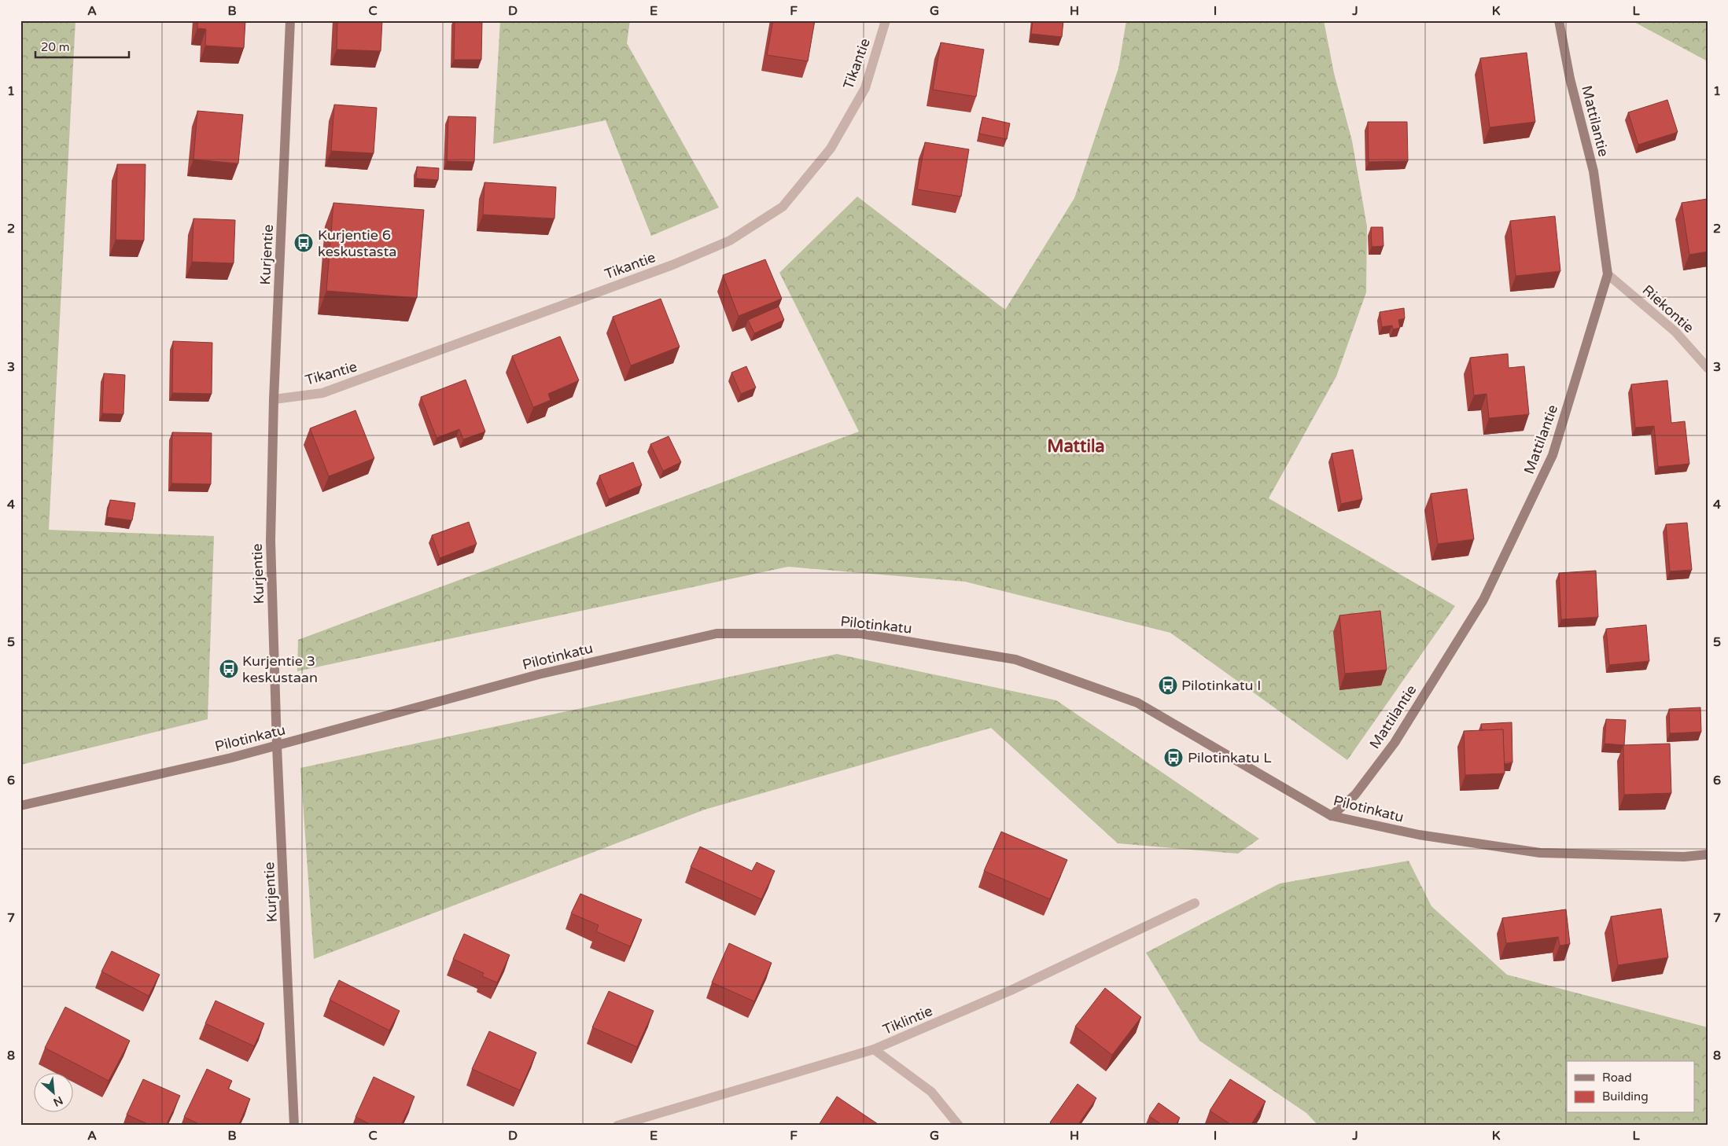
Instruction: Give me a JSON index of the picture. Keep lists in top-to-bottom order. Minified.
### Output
{"streets":{"street":["Tikantie","Mattilantie","Kurjentie","Riekontie","Pilotinkatu","Tiklintie"]},"crossings":[["Tikantie","Kurjentie"],["Mattilantie","Riekontie"],["Mattilantie","Pilotinkatu"],["Kurjentie","Pilotinkatu"]],"districts":["Mattila"],"places":{"bus stop":["Kurjentie 6 keskustasta","Kurjentie 3 keskustaan","Pilotinkatu I","Pilotinkatu L"]},"legend":["Road","Building"],"scale_bar":"20 m","north":"bottom right","grid":{"columns":["A","B","C","D","E","F","G","H","I","J","K","L"],"rows":["1","2","3","4","5","6","7","8"]}}
